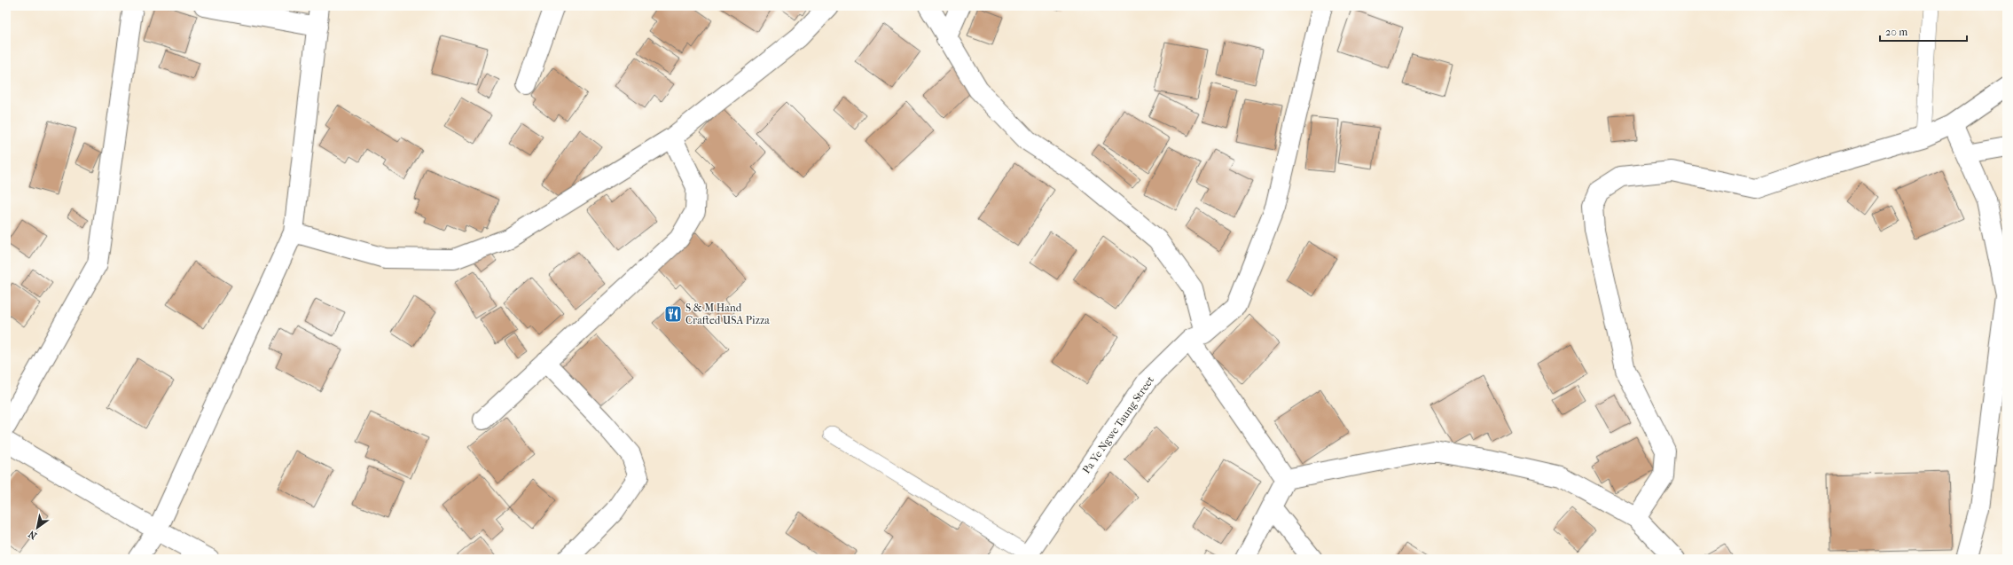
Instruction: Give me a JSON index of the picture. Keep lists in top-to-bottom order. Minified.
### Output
{"streets":{"street":["Pa Ye Ngwe Taung Street"]},"places":{"restaurant":["S & M Hand Crafted USA Pizza"]},"scale_bar":"20 m","north":"bottom left"}
